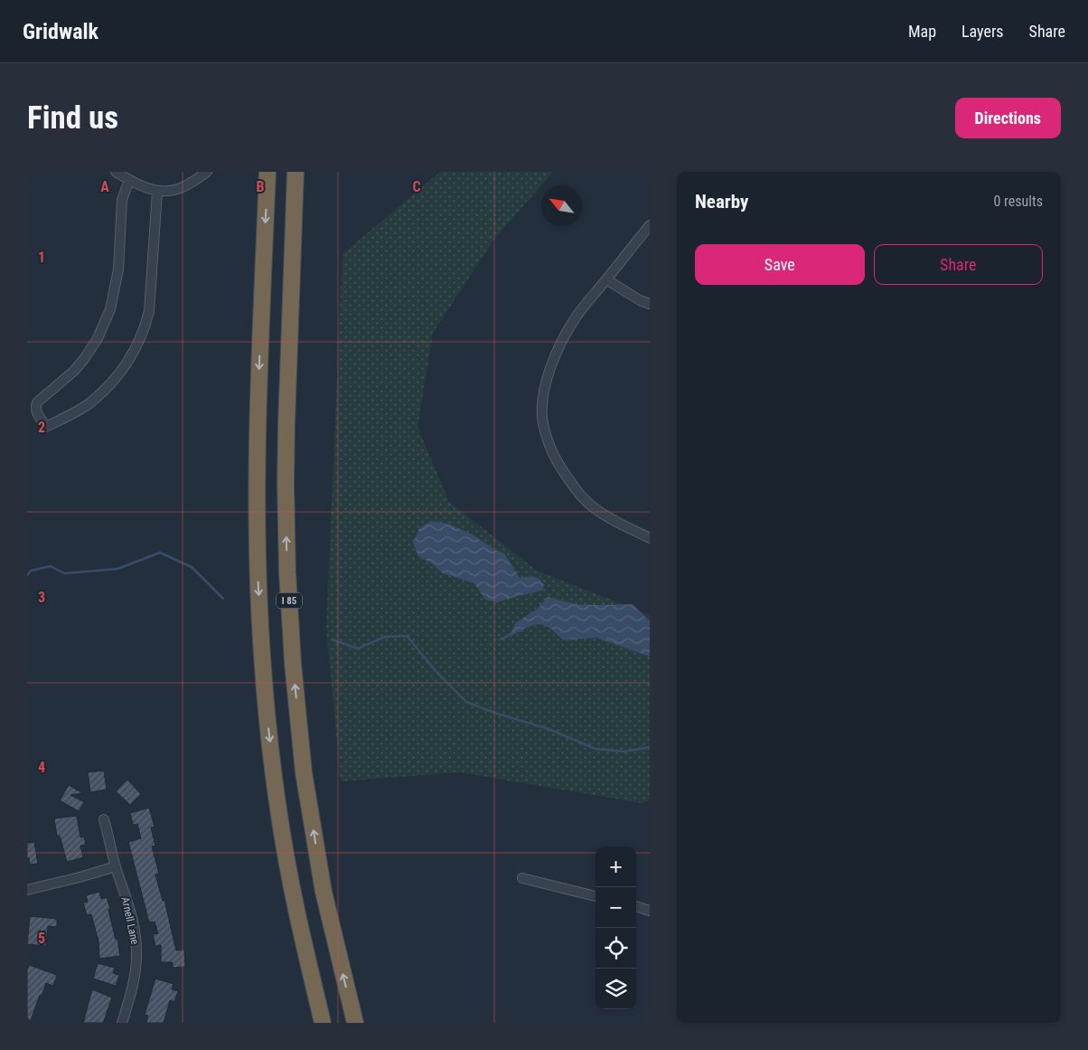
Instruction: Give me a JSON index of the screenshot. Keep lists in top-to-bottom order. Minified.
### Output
{"streets":{"highway":["I 85"],"street":["Arnell Lane"]},"north":"top left","page":{"header":"Gridwalk","nav":["Map","Layers","Share"],"buttons":["Directions",["Save","Share"]],"title":"Find us","heading":["Nearby","0 results"],"map_buttons":["+","−"]},"grid":{"columns":["A","B","C"],"rows":["1","2","3","4","5"]}}
